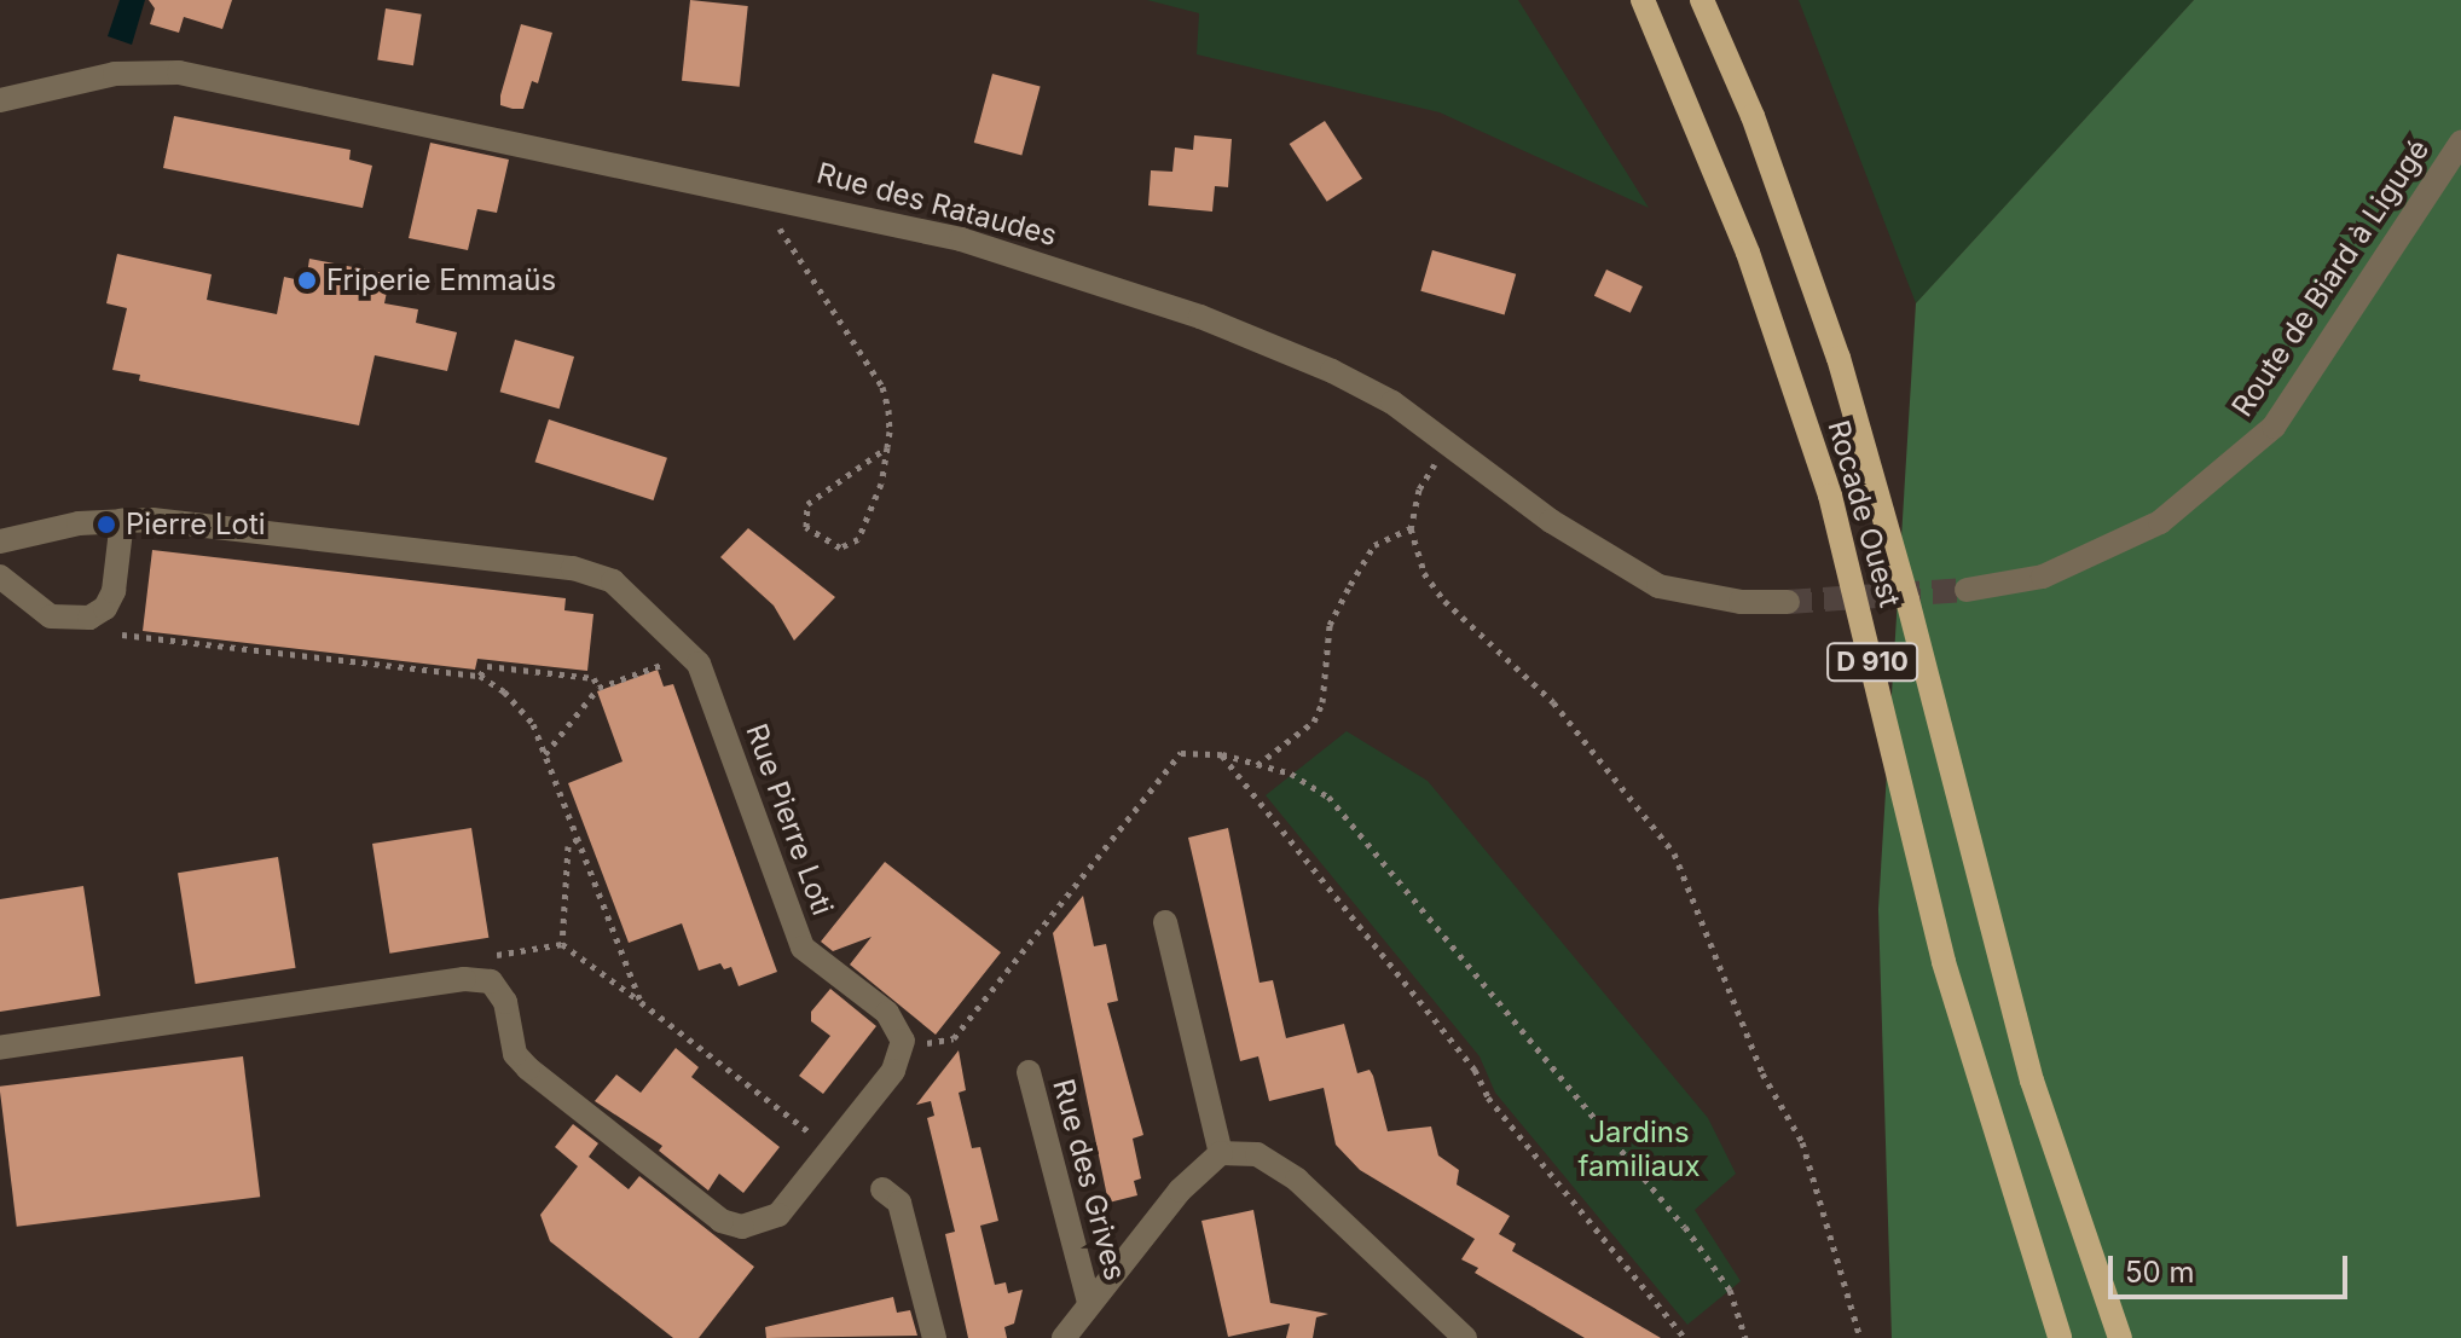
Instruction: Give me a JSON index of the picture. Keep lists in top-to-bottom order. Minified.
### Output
{"streets":{"main road":["Rocade Ouest","D 910"],"street":["Rue des Rataudes","Route de Biard à Ligugé","Rue Pierre Loti","Rue des Grives"]},"parks":["Jardins familiaux"],"places":["Friperie Emmaüs","Pierre Loti"],"scale_bar":"50 m"}
